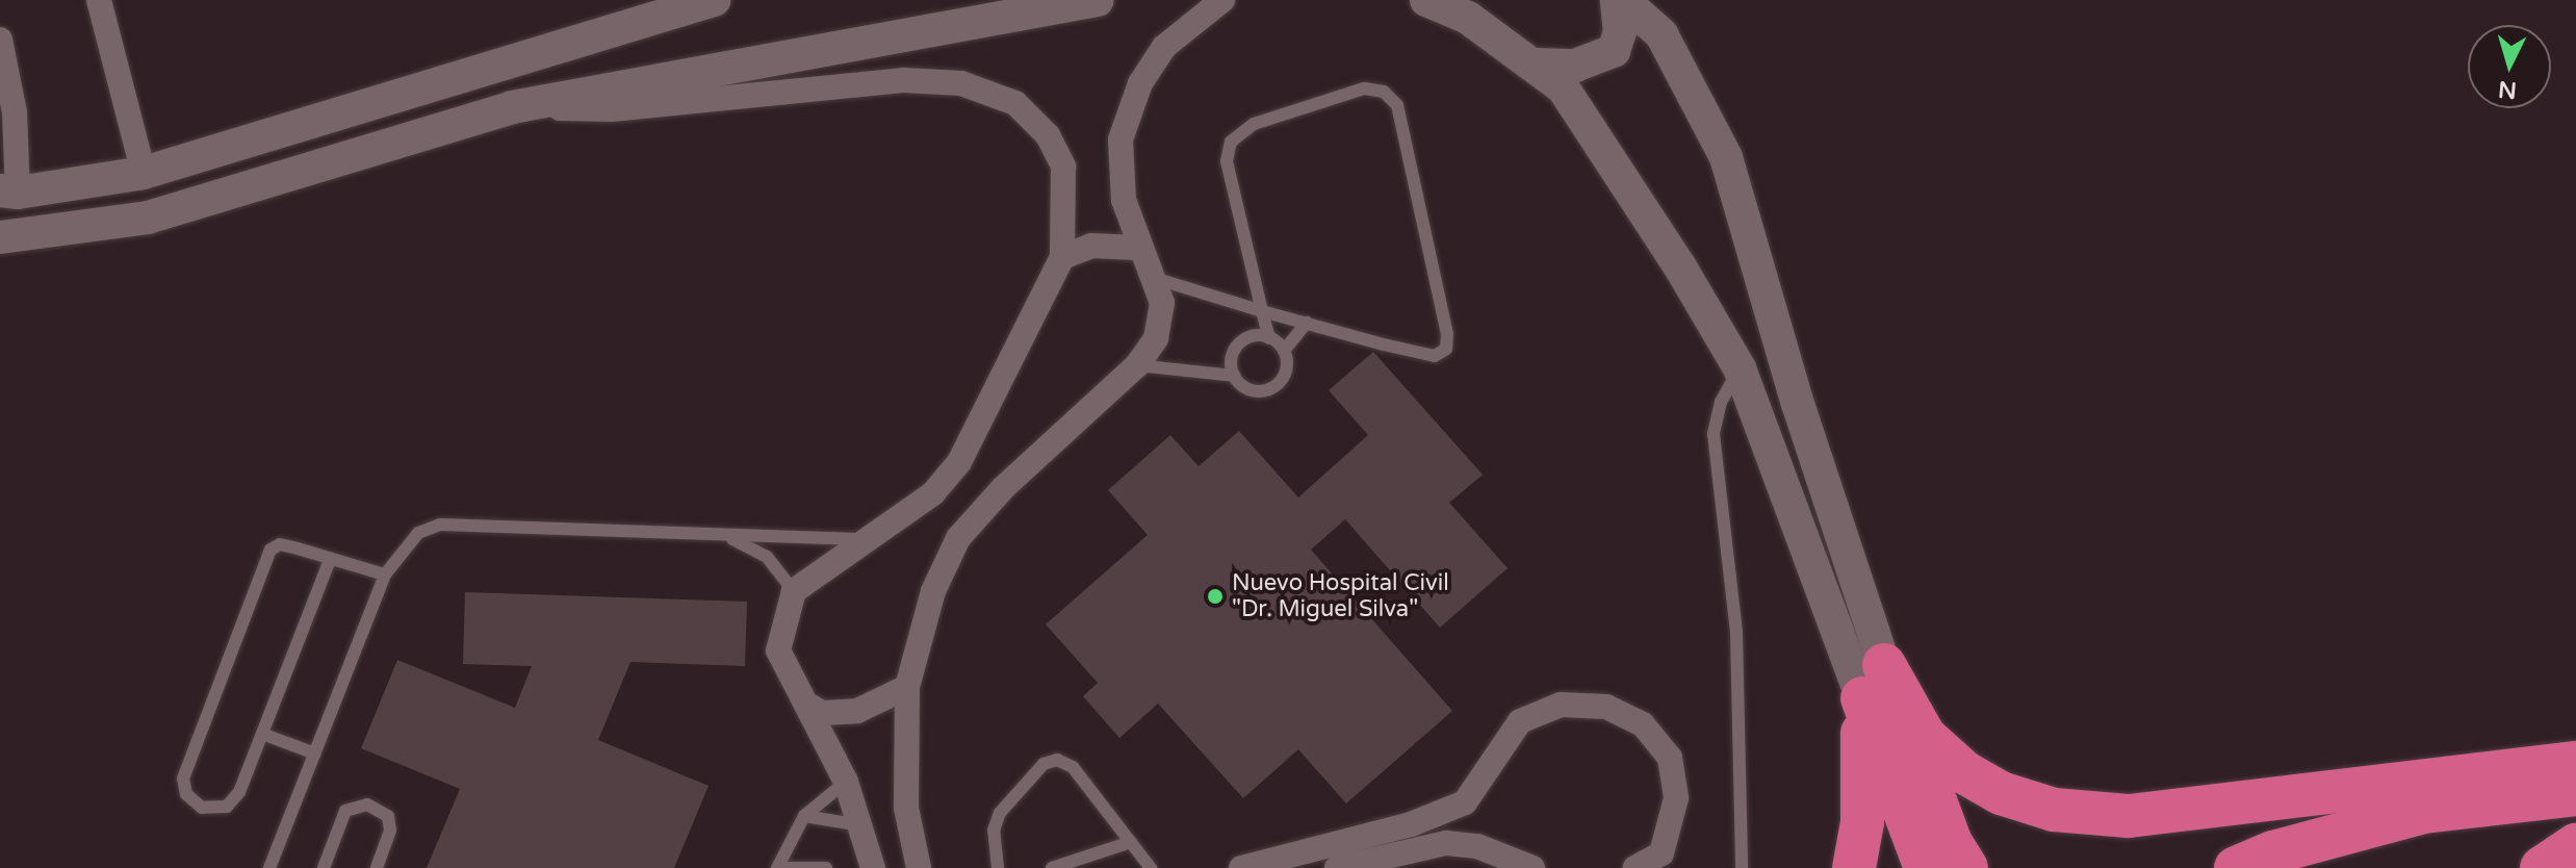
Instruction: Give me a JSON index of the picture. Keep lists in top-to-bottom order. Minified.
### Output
{"places":["Nuevo Hospital Civil \"Dr. Miguel Silva\""],"north":"bottom"}
